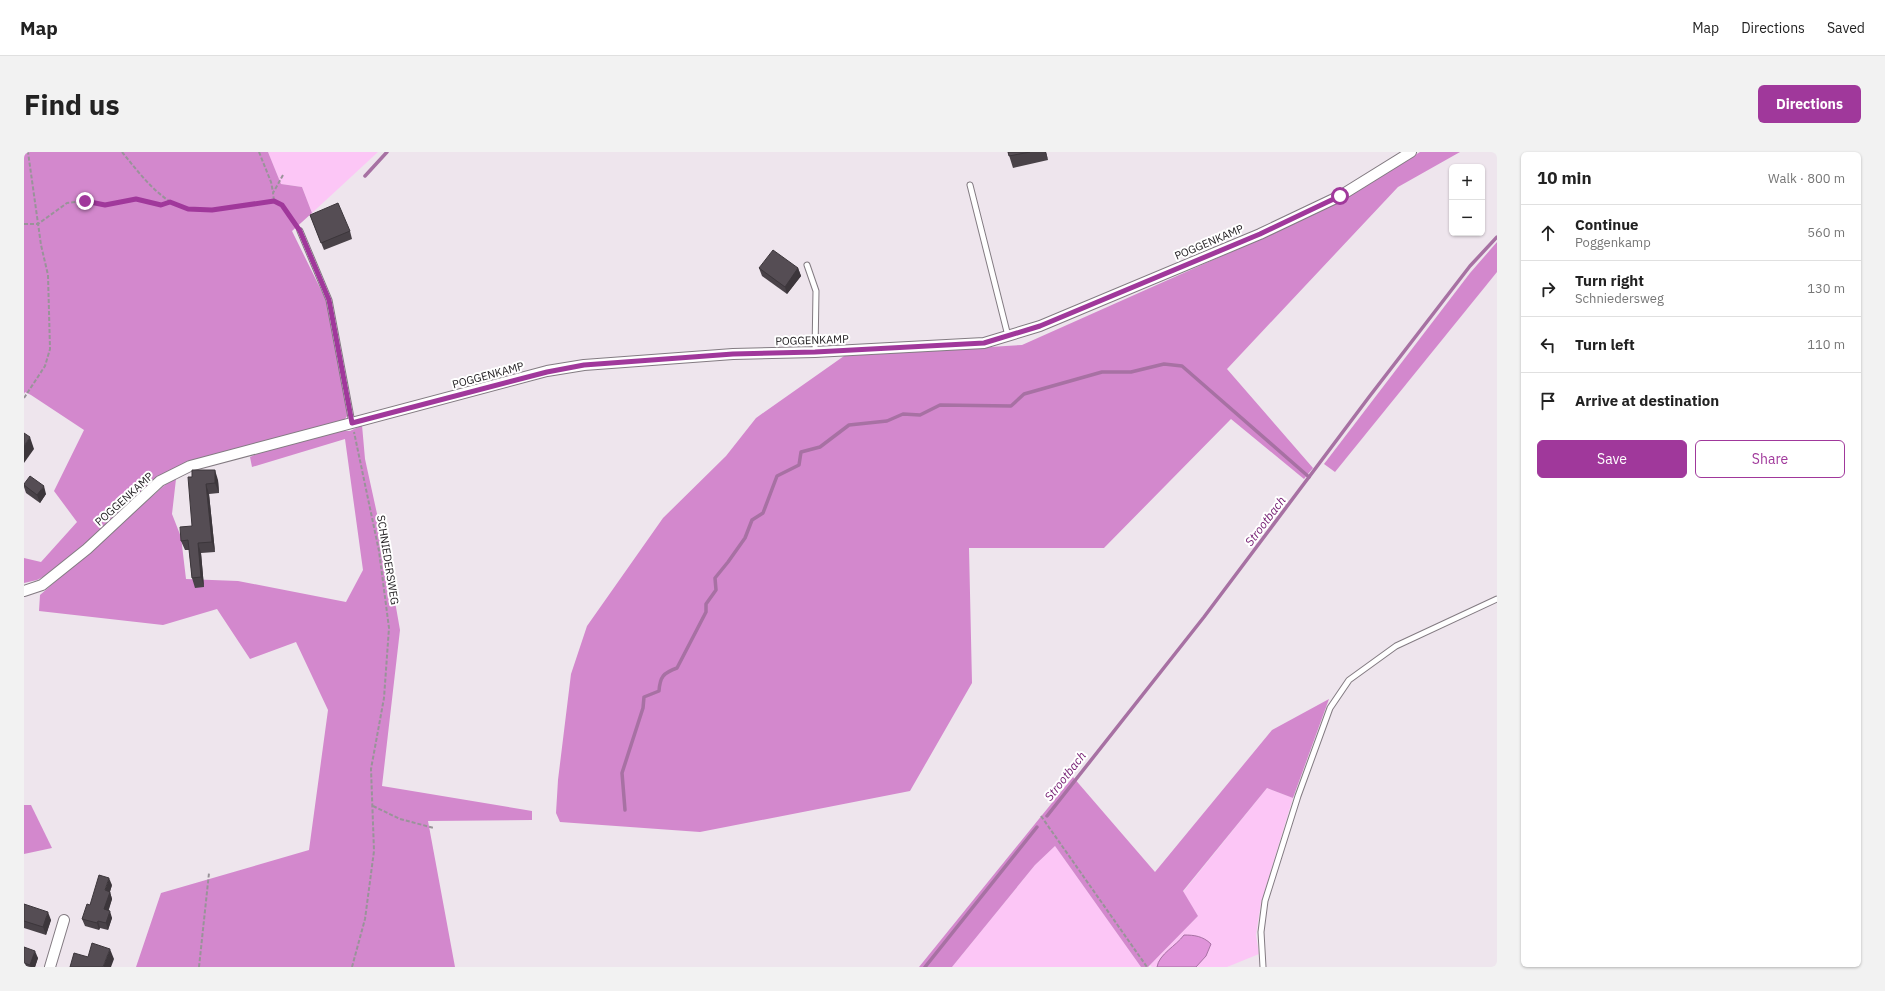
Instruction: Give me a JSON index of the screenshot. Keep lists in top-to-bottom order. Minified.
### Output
{"streets":{"street":["POGGENKAMP"],"path":["SCHNIEDERSWEG"]},"crossings":[["POGGENKAMP","SCHNIEDERSWEG"]],"water":["Strootbach"],"page":{"header":"Map","nav":["Map","Directions","Saved"],"buttons":["Directions",["Save","Share"]],"title":"Find us","heading":["10 min","Walk · 800 m"],"map_buttons":["+","−"],"list":[["Continue","Poggenkamp","560 m"],["Turn right","Schniedersweg","130 m"],["Turn left","110 m"],"Arrive at destination"]}}
